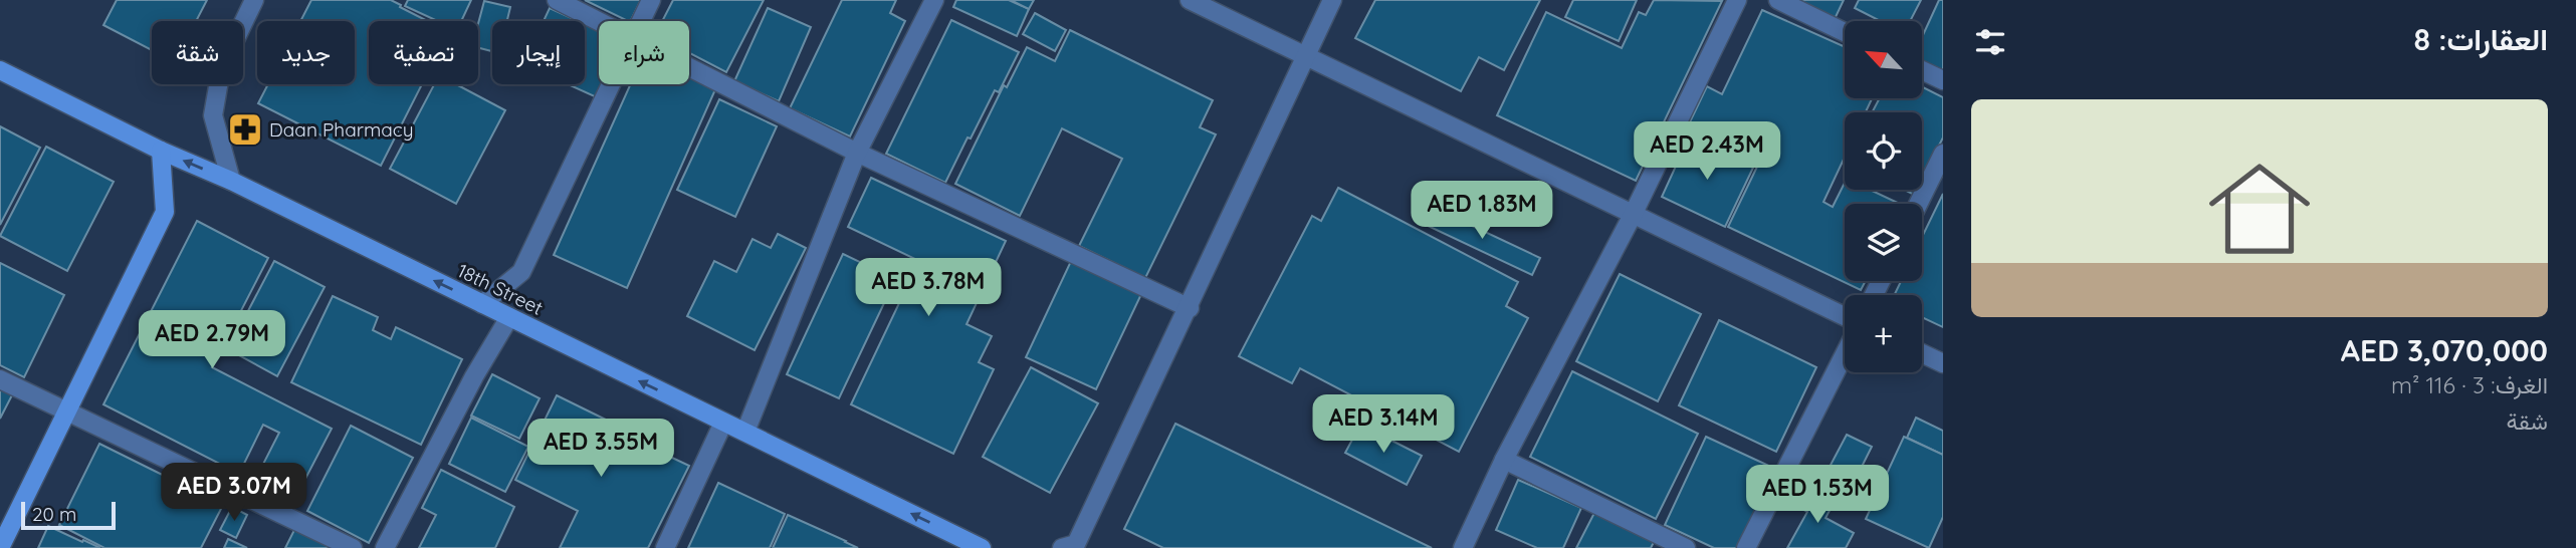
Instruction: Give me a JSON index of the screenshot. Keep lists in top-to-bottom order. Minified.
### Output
{"streets":{"street":["18th Street"]},"one_way":["18th Street"],"places":{"pharmacy":["Daan Pharmacy"]},"scale_bar":"20 m","north":"top left","page":{"heading":"العقارات: 8","map_buttons":"+","chip":["شراء","إيجار","تصفية","جديد","شقة"],"list":[{"name":"AED 3,070,000","note":"الغرف: 3 · 116 m² · شقة"}],"price":["AED 2.43M","AED 1.83M","AED 3.78M","AED 2.79M","AED 3.14M","AED 3.55M","AED 3.07M","AED 1.53M"],"scale":"20 m"}}
